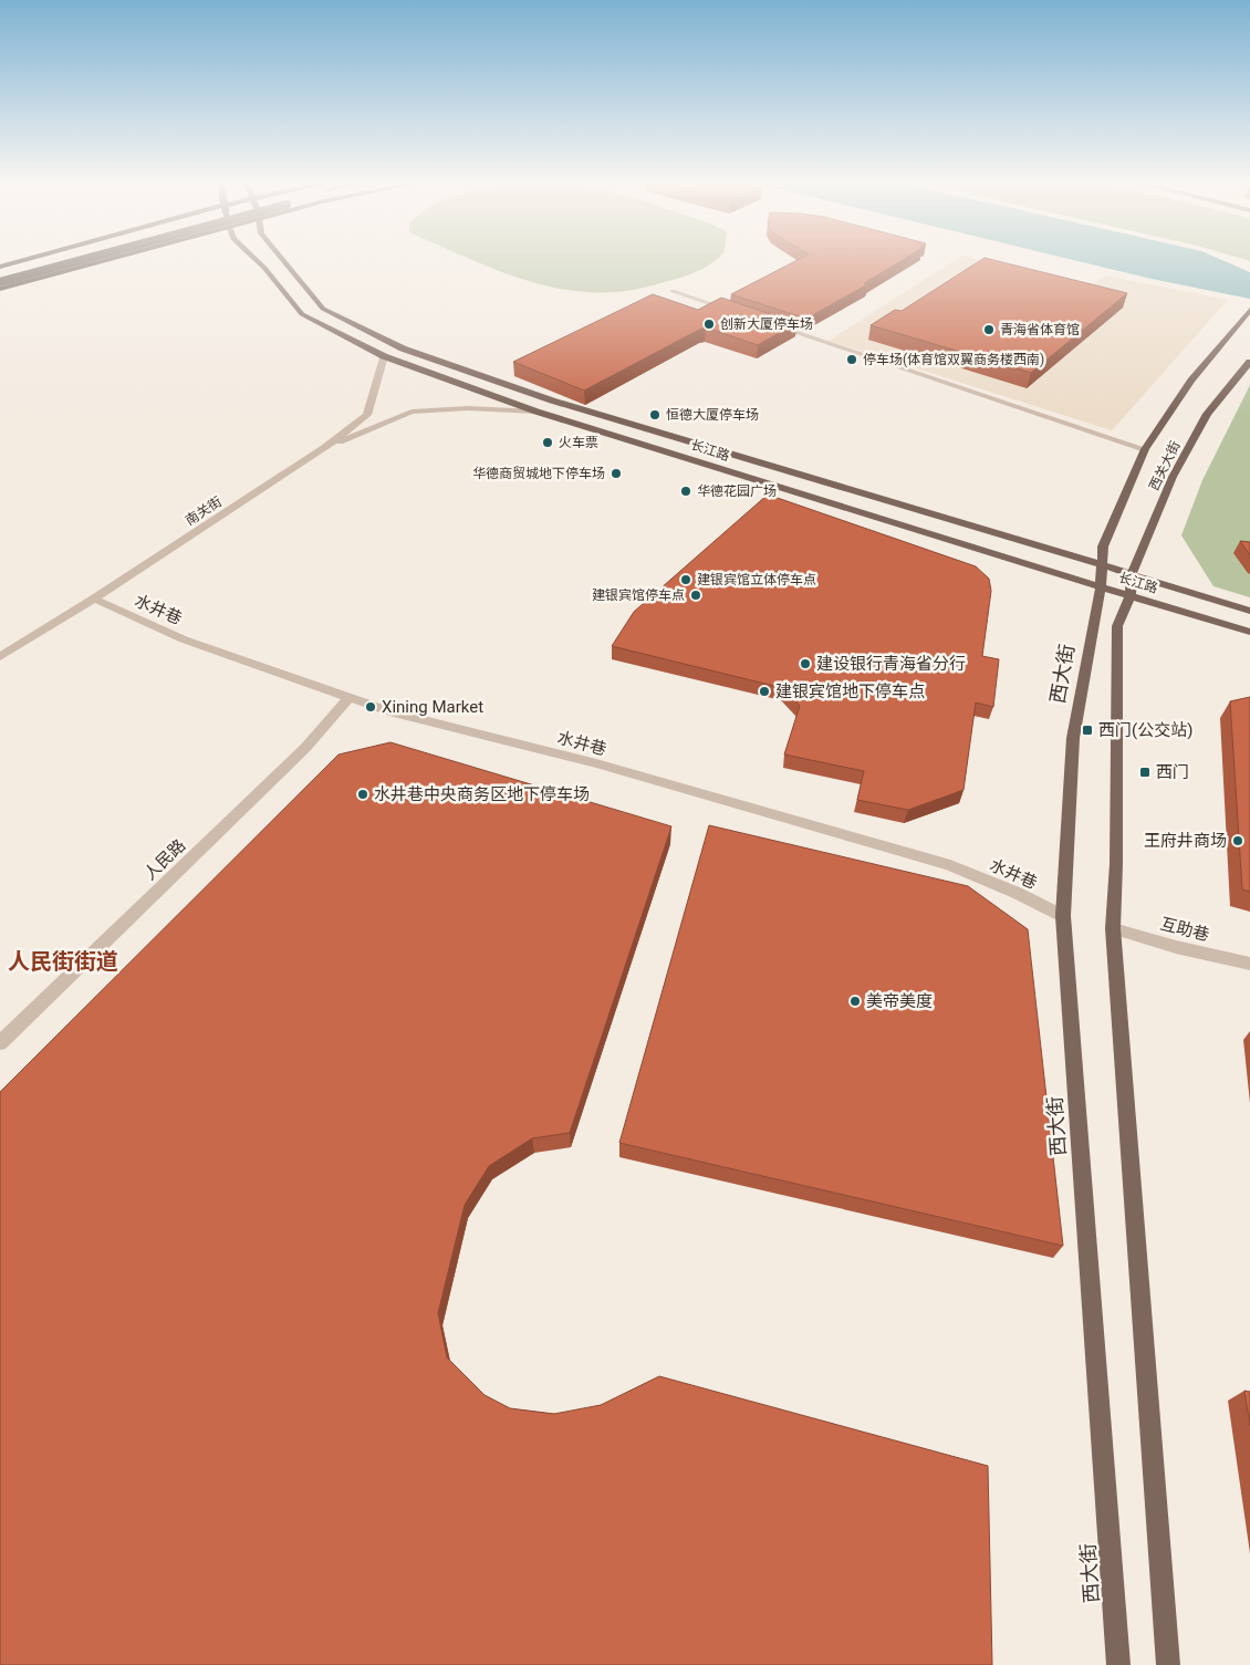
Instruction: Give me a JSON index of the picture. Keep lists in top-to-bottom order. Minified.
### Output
{"streets":{"main road":["长江路","西关大街","西大街"],"street":["南关街","水井巷","人民路","互助巷"]},"crossings":[["长江路","西关大街"],["长江路","南关街"],["长江路","西大街"],["南关街","水井巷"],["水井巷","西大街"],["水井巷","人民路"]],"districts":["人民街街道"],"places":{"other":["创新大厦停车场","青海省体育馆","停车场(体育馆双翼商务楼西南)","恒德大厦停车场","火车票","华德商贸城地下停车场","华德花园广场","建银宾馆立体停车点","建银宾馆停车点","建设银行青海省分行","建银宾馆地下停车点","Xining Market","水井巷中央商务区地下停车场","王府井商场","美帝美度"],"transit":["西门(公交站)","西门"]}}
